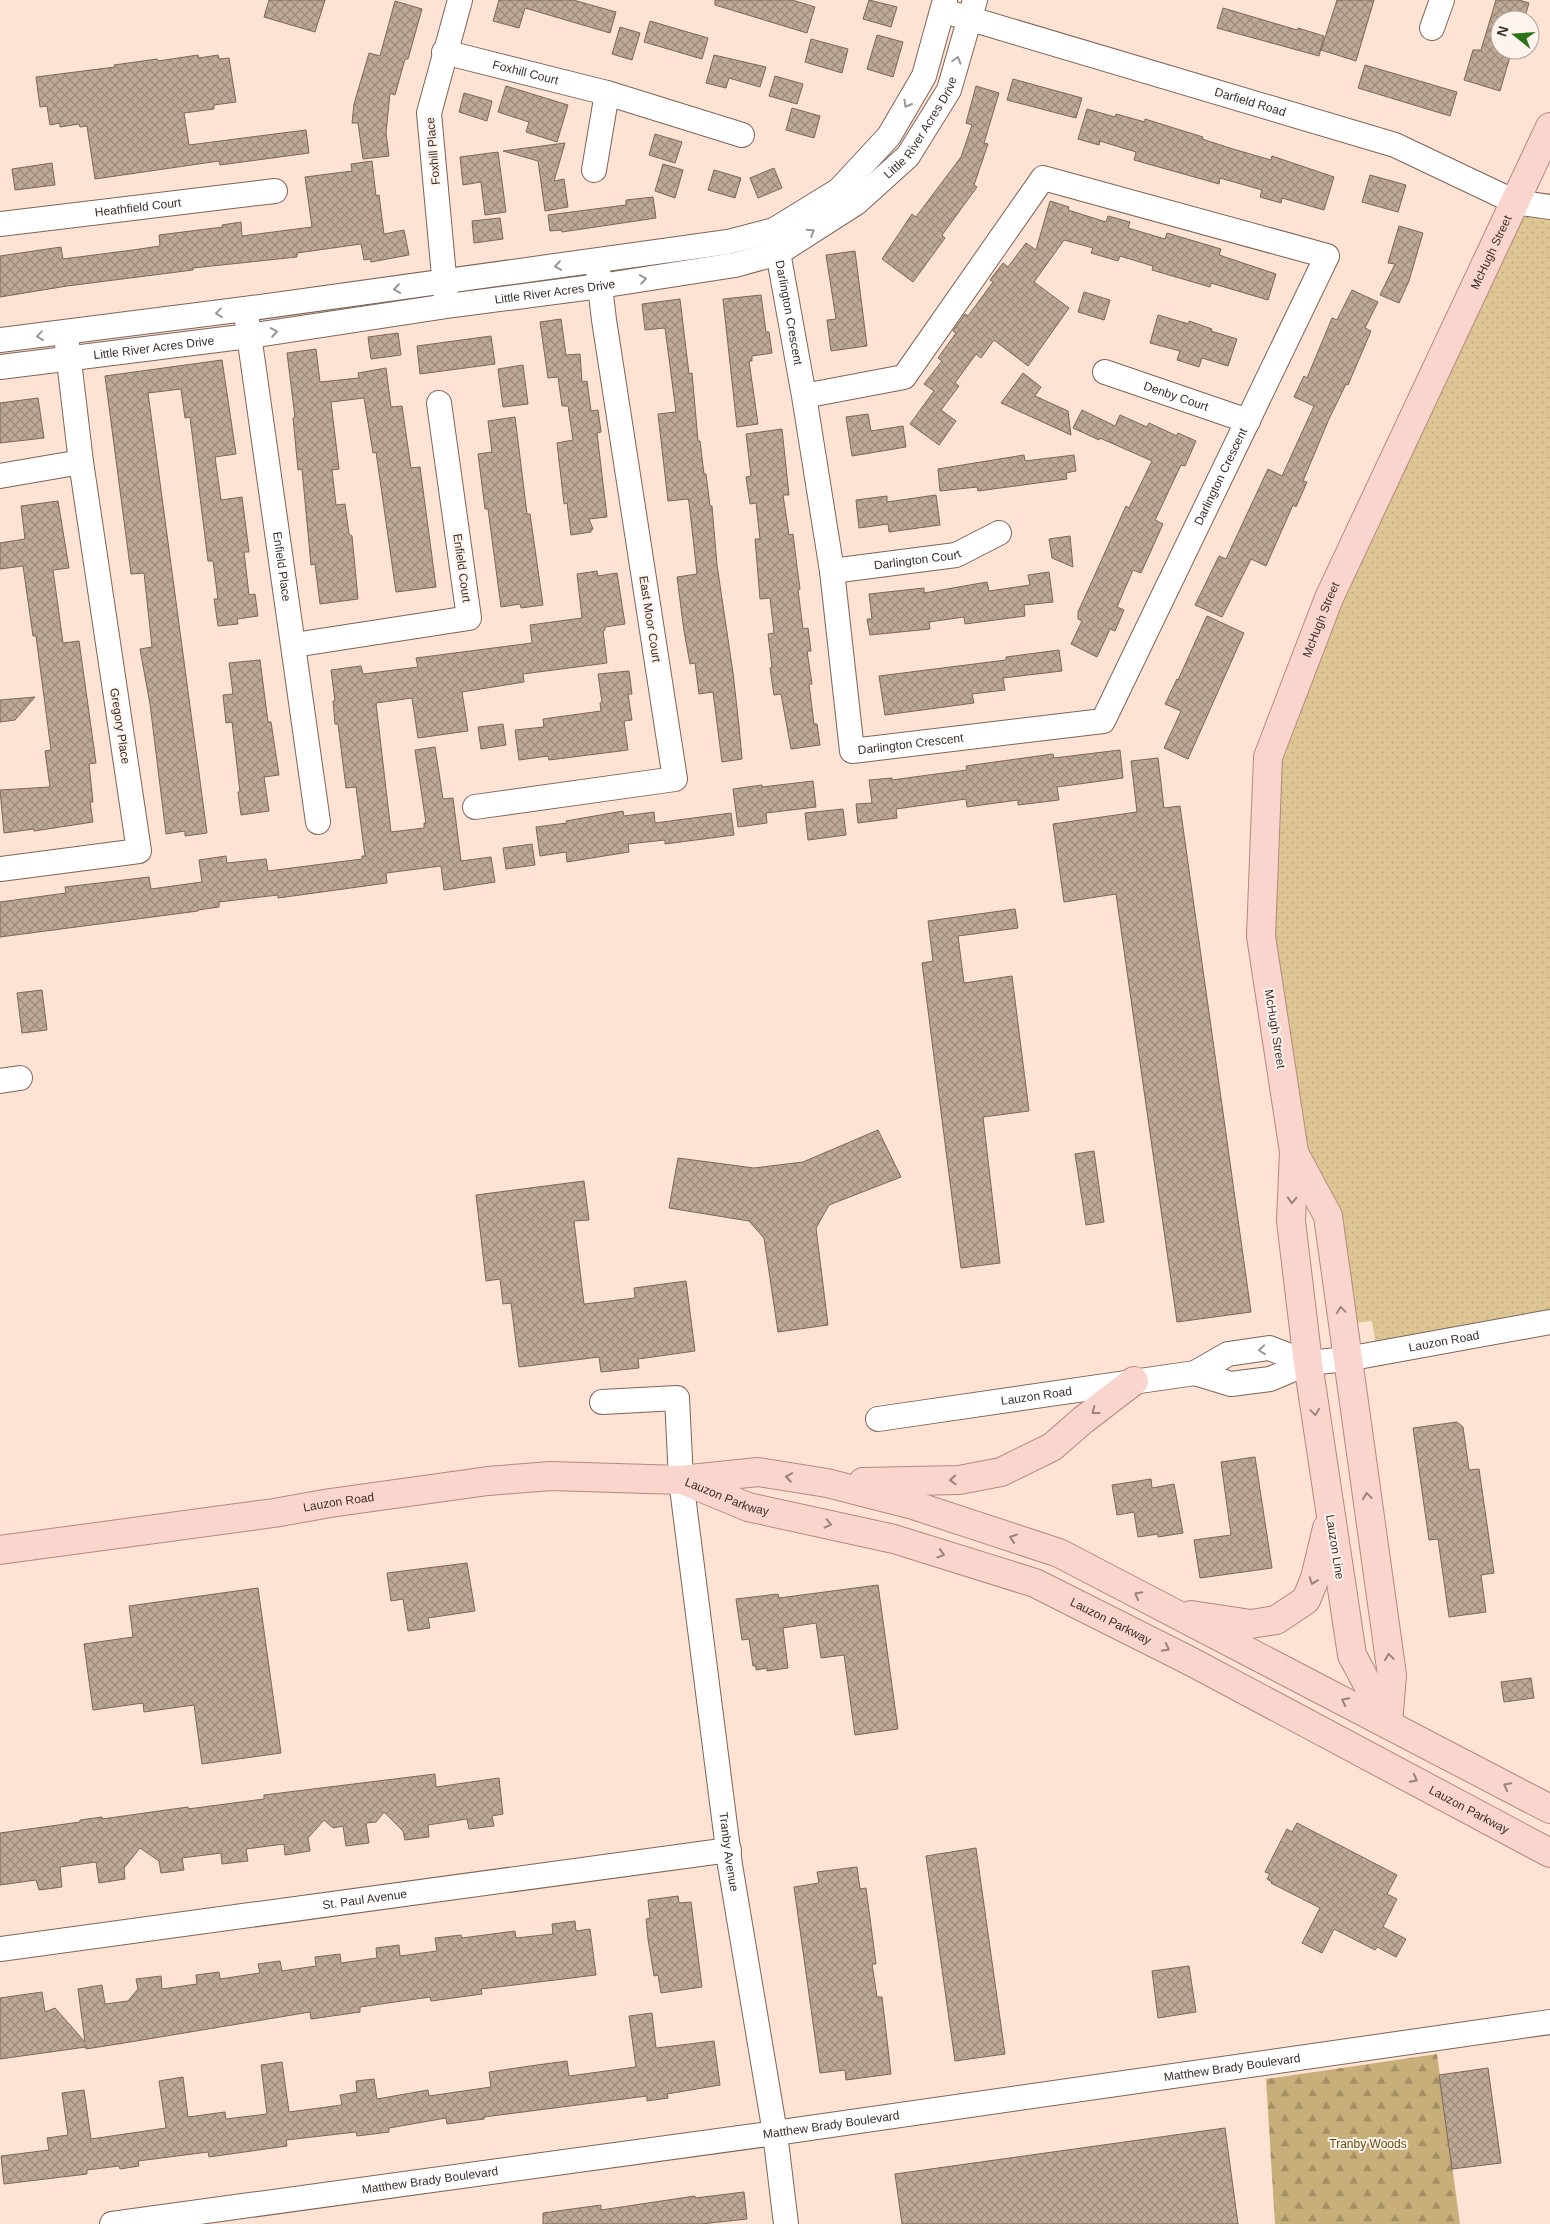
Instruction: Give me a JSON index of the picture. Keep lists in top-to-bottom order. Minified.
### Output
{"streets":{"main road":["McHugh Street","Lauzon Road","Lauzon Parkway","Lauzon Line"],"street":["Foxhill Court","Darfield Road","Little River Acres Drive","Foxhill Place","Heathfield Court","Darlington Crescent","Denby Court","Darlington Court","Enfield Place","Enfield Court","East Moor Court","Gregory Place","Tranby Avenue","St. Paul Avenue","Matthew Brady Boulevard"]},"crossings":[["Foxhill Court","Foxhill Place"],["Darfield Road","Little River Acres Drive"],["Darfield Road","McHugh Street"],["Little River Acres Drive","Foxhill Place"],["Little River Acres Drive","Darlington Crescent"],["Little River Acres Drive","Enfield Place"],["Little River Acres Drive","East Moor Court"],["Little River Acres Drive","Gregory Place"],["McHugh Street","Lauzon Road"],["McHugh Street","Lauzon Line"],["Darlington Crescent","Denby Court"],["Darlington Crescent","Darlington Court"],["Enfield Place","Enfield Court"],["Lauzon Road","Lauzon Parkway"],["Lauzon Road","Lauzon Line"],["Lauzon Road","Tranby Avenue"],["Lauzon Parkway","Lauzon Line"],["Lauzon Parkway","Tranby Avenue"],["Tranby Avenue","St. Paul Avenue"],["Tranby Avenue","Matthew Brady Boulevard"]],"parks":["Tranby Woods"],"north":"left"}
